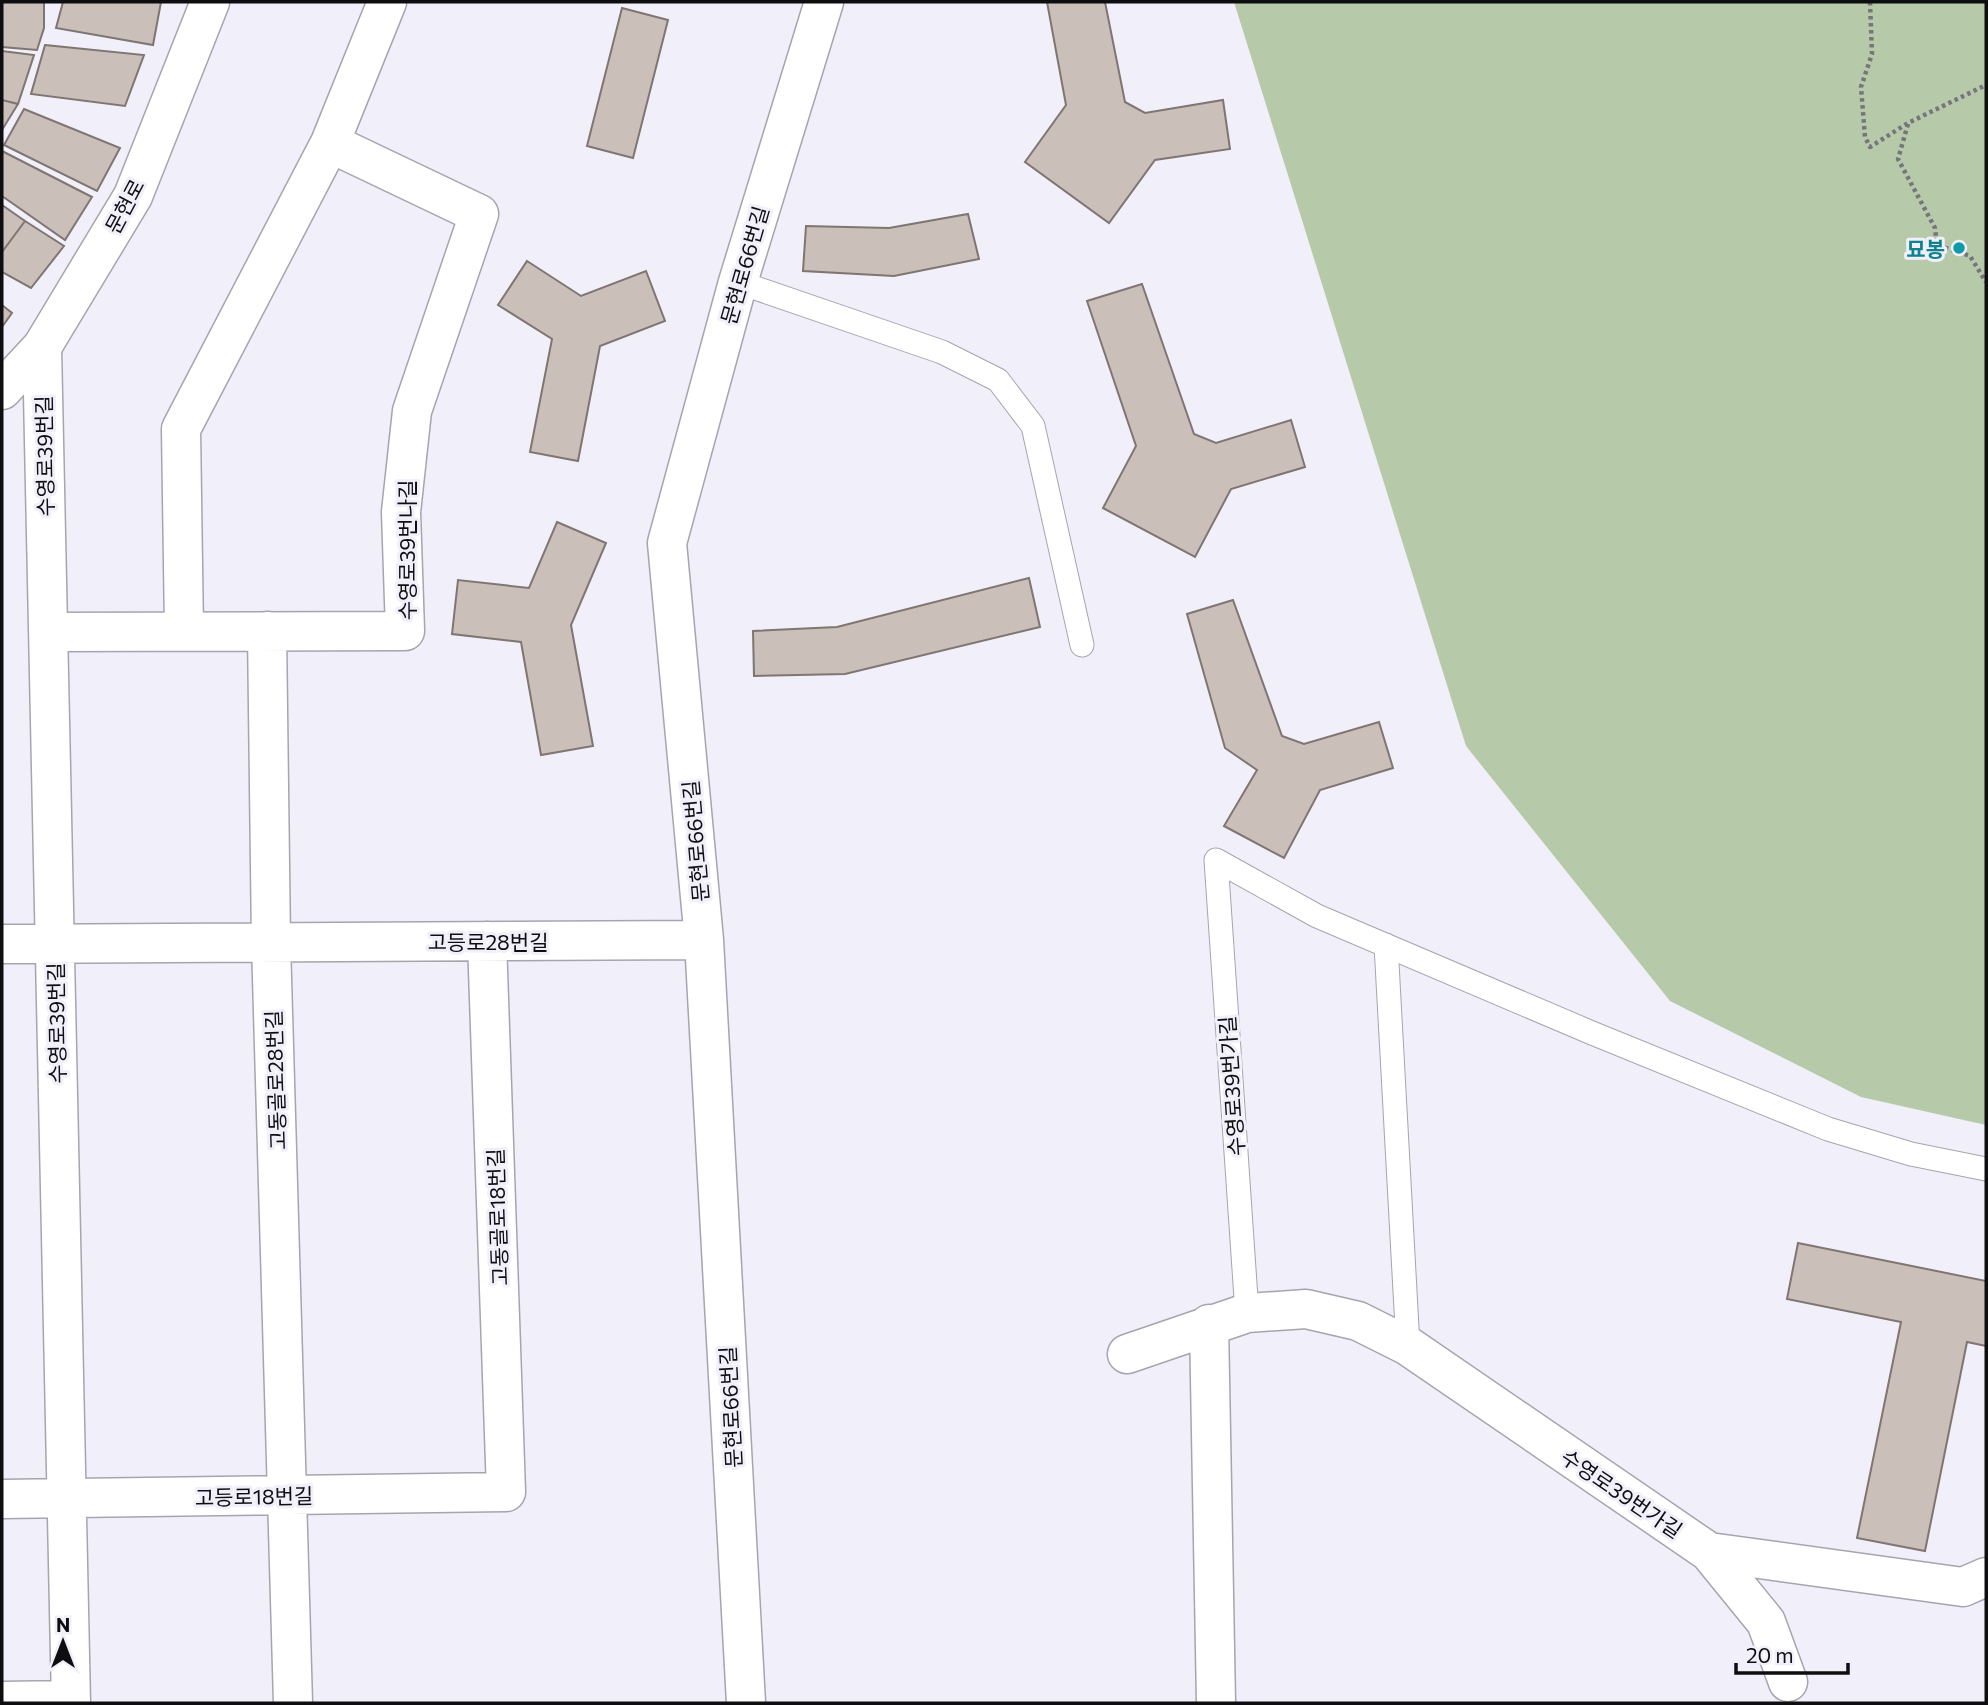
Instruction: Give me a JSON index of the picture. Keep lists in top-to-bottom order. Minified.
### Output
{"streets":{"street":["문현로","문현로66번길","수영로39번길","수영로39번나길","고등로28번길","고동골로28번길","수영로39번가길","고동골로18번길","고등로18번길"]},"crossings":[["문현로","수영로39번길"],["문현로66번길","고등로28번길"],["수영로39번길","수영로39번나길"],["수영로39번길","고등로28번길"],["수영로39번길","고등로18번길"],["고등로28번길","고동골로28번길"],["고등로28번길","고동골로18번길"],["고동골로28번길","고등로18번길"],["고동골로18번길","고등로18번길"]],"places":["묘봉"],"scale_bar":"20 m","north":"top"}
